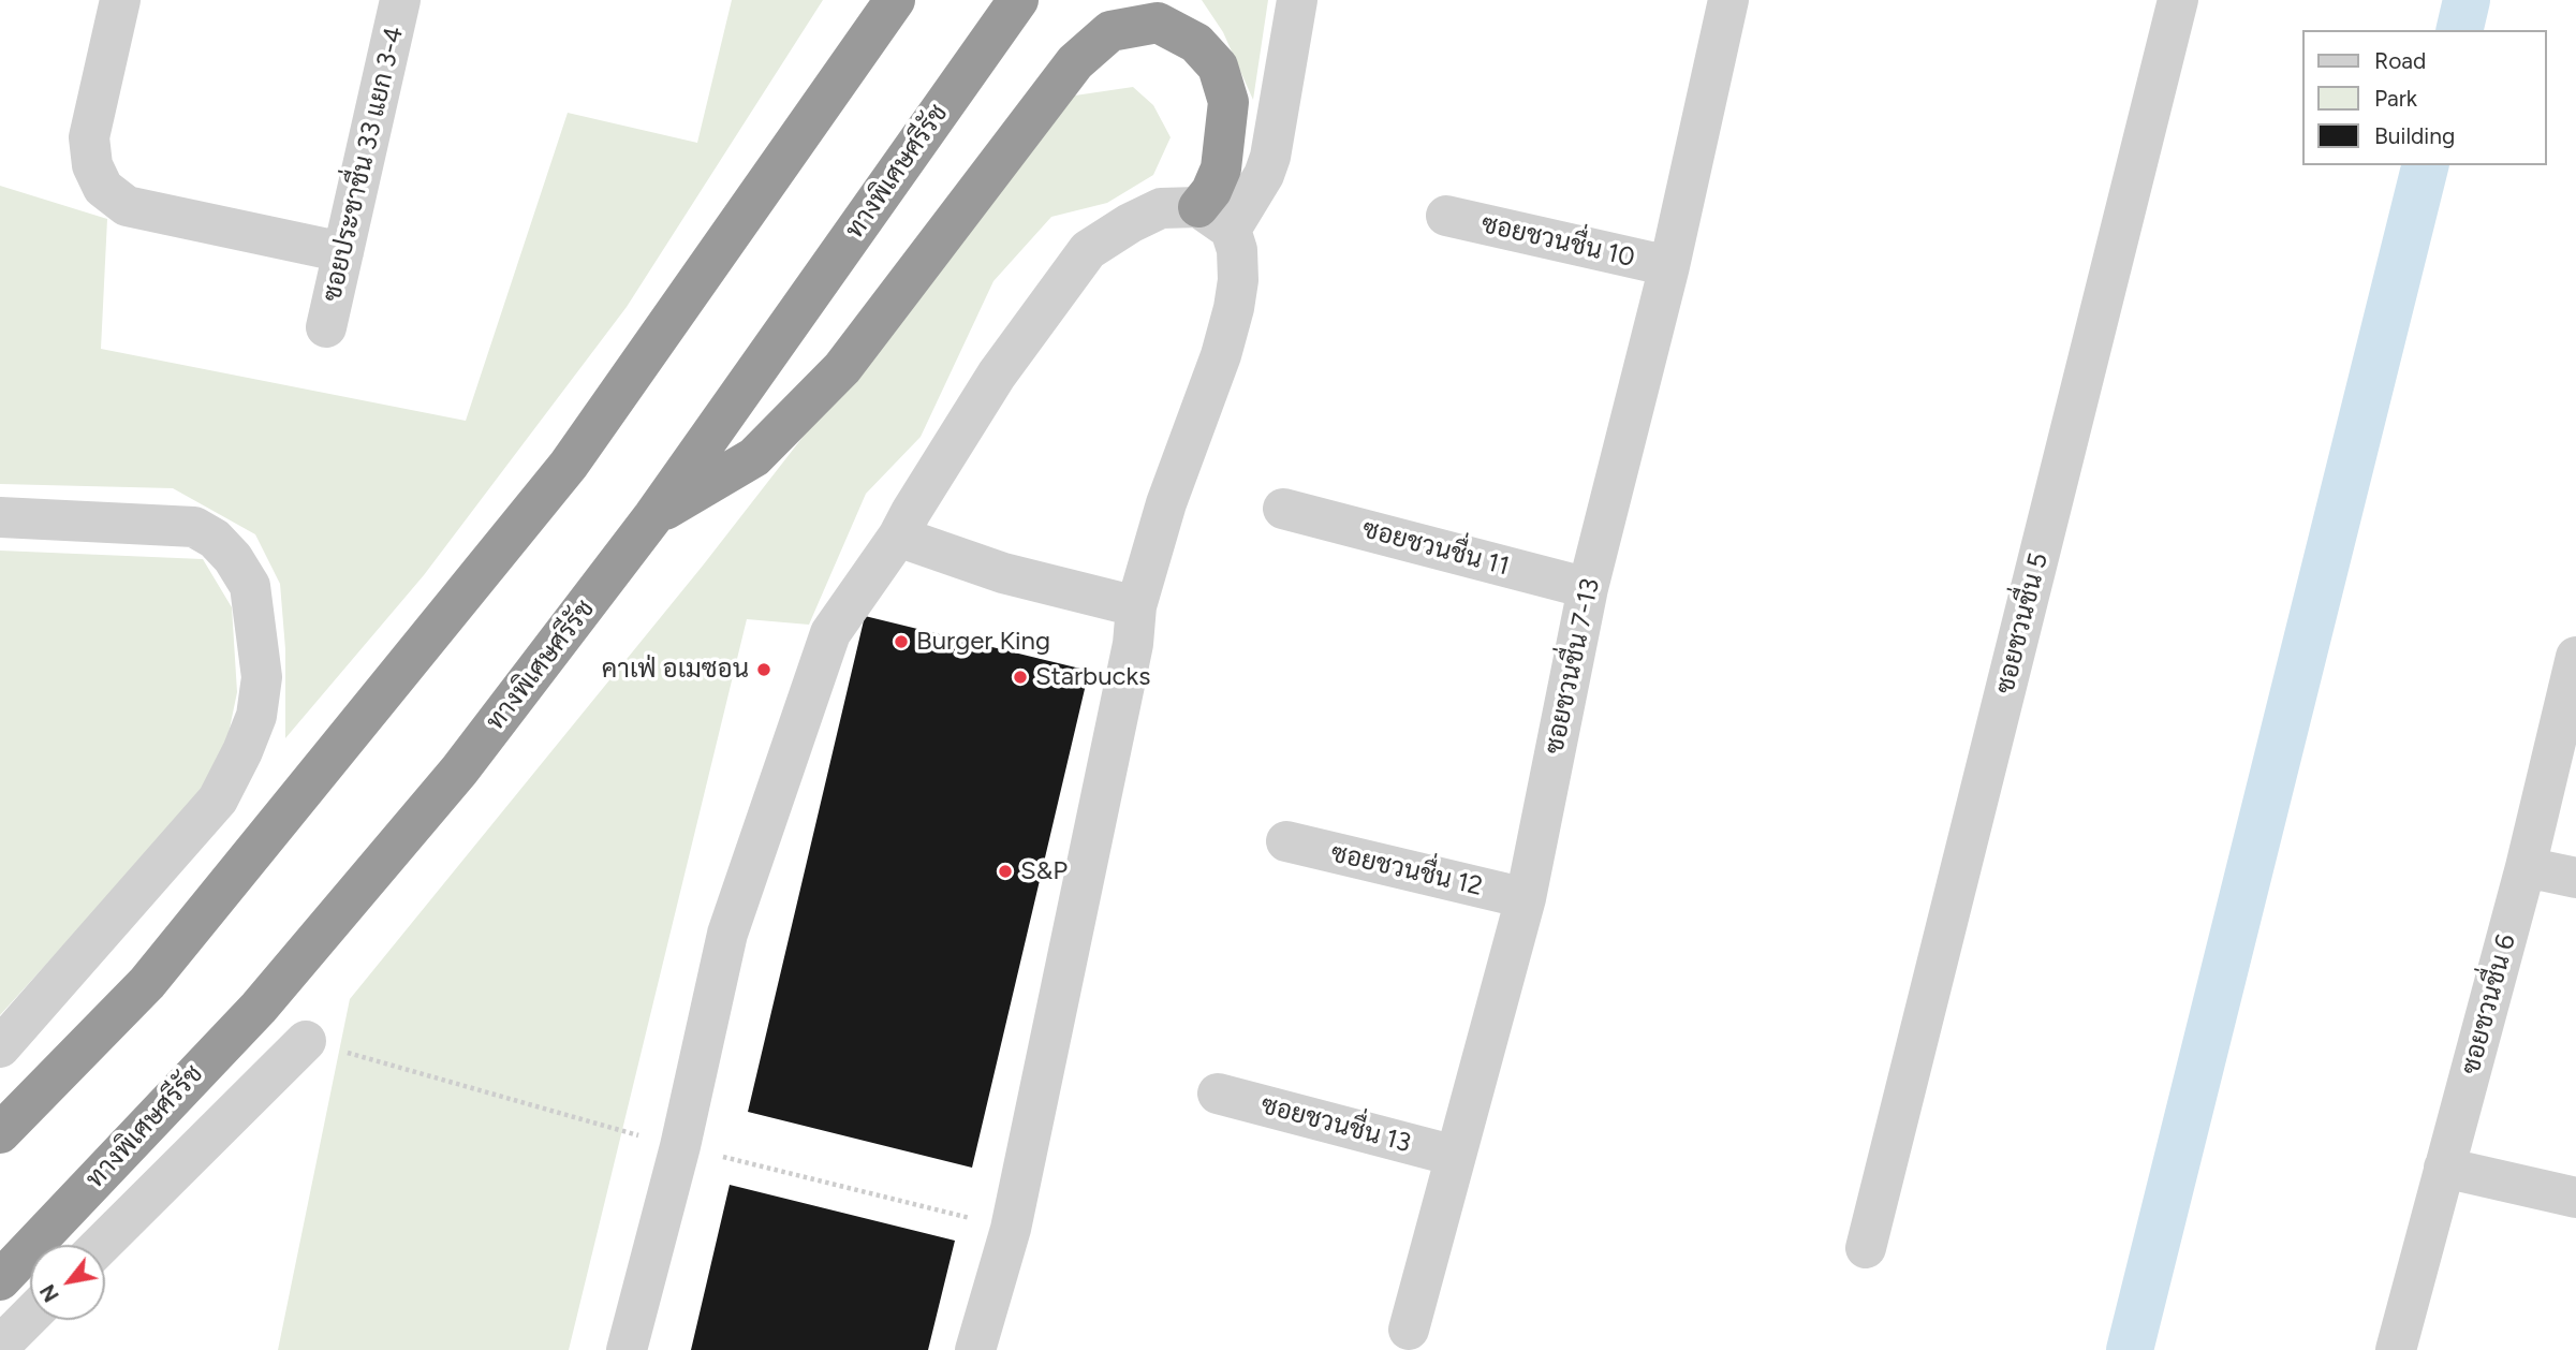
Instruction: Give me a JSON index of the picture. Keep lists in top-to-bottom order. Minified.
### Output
{"streets":{"highway":["ทางพิเศษศรีรัช"],"street":["ซอยประชาชื่น 33 แยก 3-4","ซอยชวนชื่น 10","ซอยชวนชื่น 11","ซอยชวนชื่น 5","ซอยชวนชื่น 7-13","ซอยชวนชื่น 12","ซอยชวนชื่น 6","ซอยชวนชื่น 13"]},"crossings":[["ซอยชวนชื่น 10","ซอยชวนชื่น 7-13"],["ซอยชวนชื่น 11","ซอยชวนชื่น 7-13"],["ซอยชวนชื่น 7-13","ซอยชวนชื่น 12"],["ซอยชวนชื่น 7-13","ซอยชวนชื่น 13"]],"places":["Burger King","คาเฟ่ อเมซอน","Starbucks","S&P"],"legend":["Road","Park","Building"],"north":"bottom left"}
